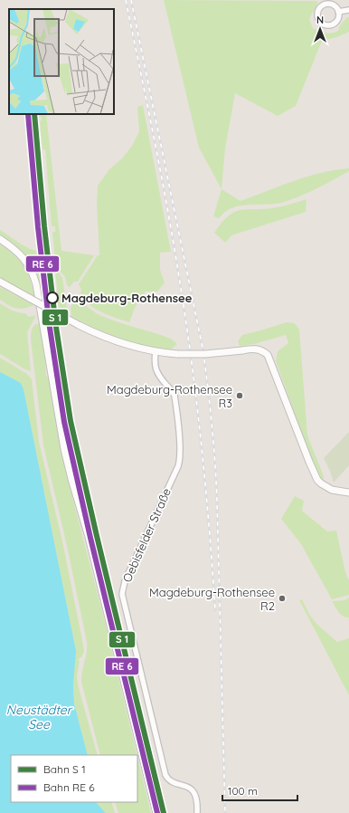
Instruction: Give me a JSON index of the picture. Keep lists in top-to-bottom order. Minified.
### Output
{"streets":{"street":["Oebisfelder Straße"]},"water":["Neustädter See"],"places":["Magdeburg-Rothensee","Magdeburg-Rothensee R3","Magdeburg-Rothensee R2"],"legend":["Bahn S 1","Bahn RE 6"],"scale_bar":"100 m","north":"top"}
